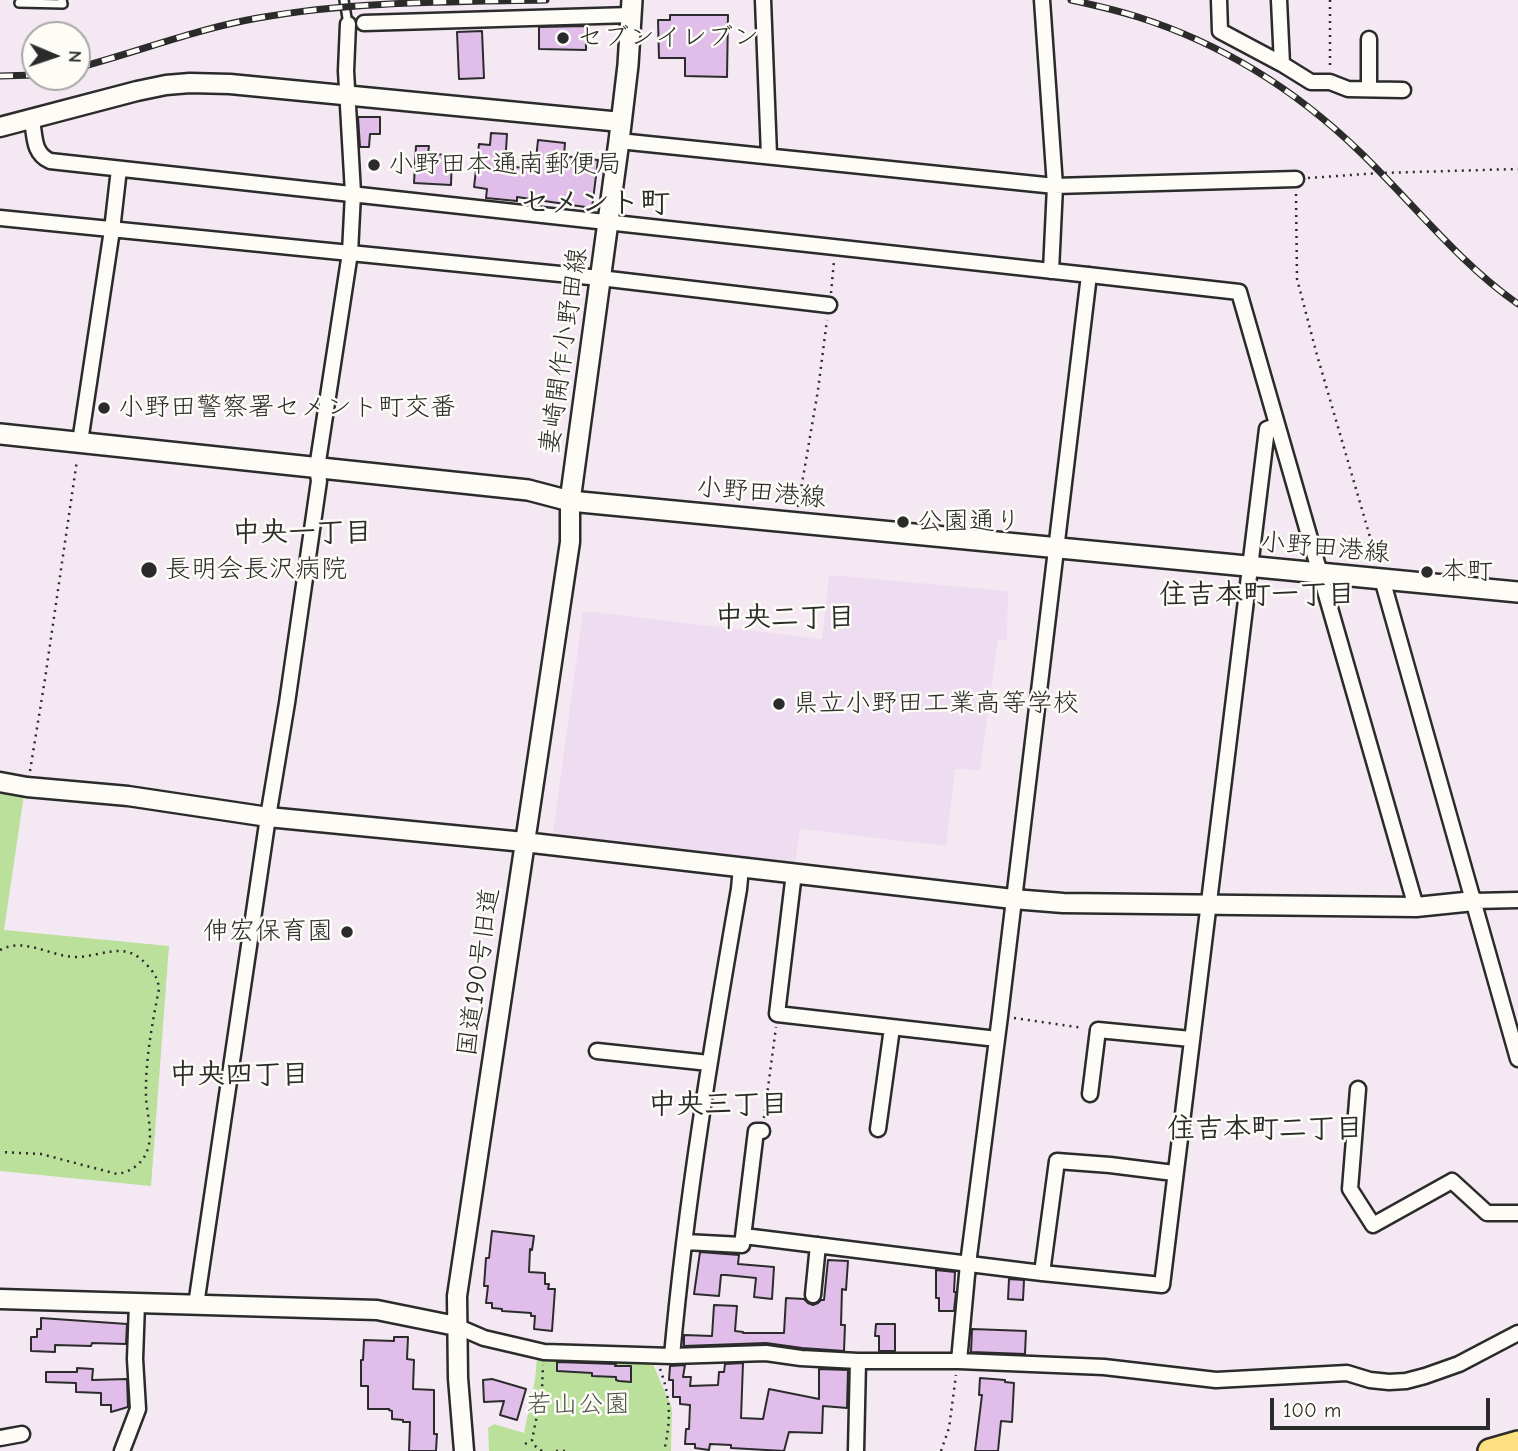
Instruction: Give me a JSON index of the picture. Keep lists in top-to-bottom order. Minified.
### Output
{"streets":{"main road":["妻崎開作小野田線","小野田港線"],"street":["国道190号旧道"]},"crossings":[["妻崎開作小野田線","小野田港線"],["妻崎開作小野田線","国道190号旧道"],["小野田港線","国道190号旧道"]],"districts":["セメント町","中央一丁目","住吉本町一丁目","中央二丁目","中央四丁目","中央三丁目","住吉本町二丁目"],"parks":["若山公園"],"places":["セブンイレブン","小野田本通南郵便局","小野田警察署セメント町交番","公園通り","長明会長沢病院","本町","県立小野田工業高等学校","伸宏保育園"],"scale_bar":"100 m","north":"right"}
